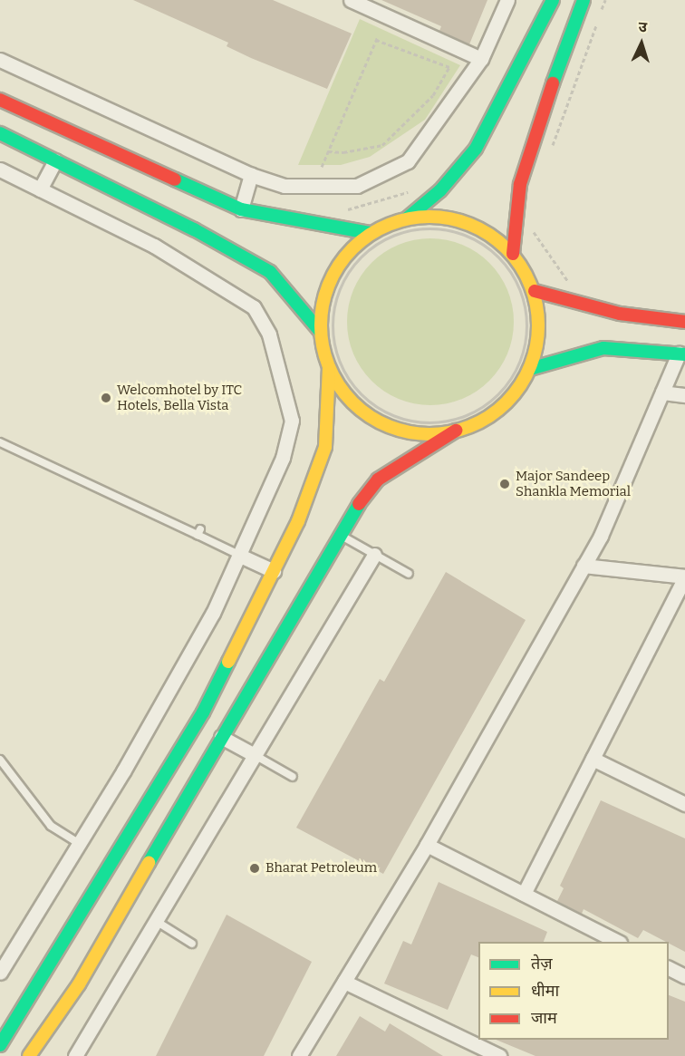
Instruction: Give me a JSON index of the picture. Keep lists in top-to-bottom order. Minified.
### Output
{"places":["Welcomhotel by ITC Hotels, Bella Vista","Major Sandeep Shankla Memorial","Bharat Petroleum"],"legend":["तेज़","धीमा","जाम"],"north":"top"}
